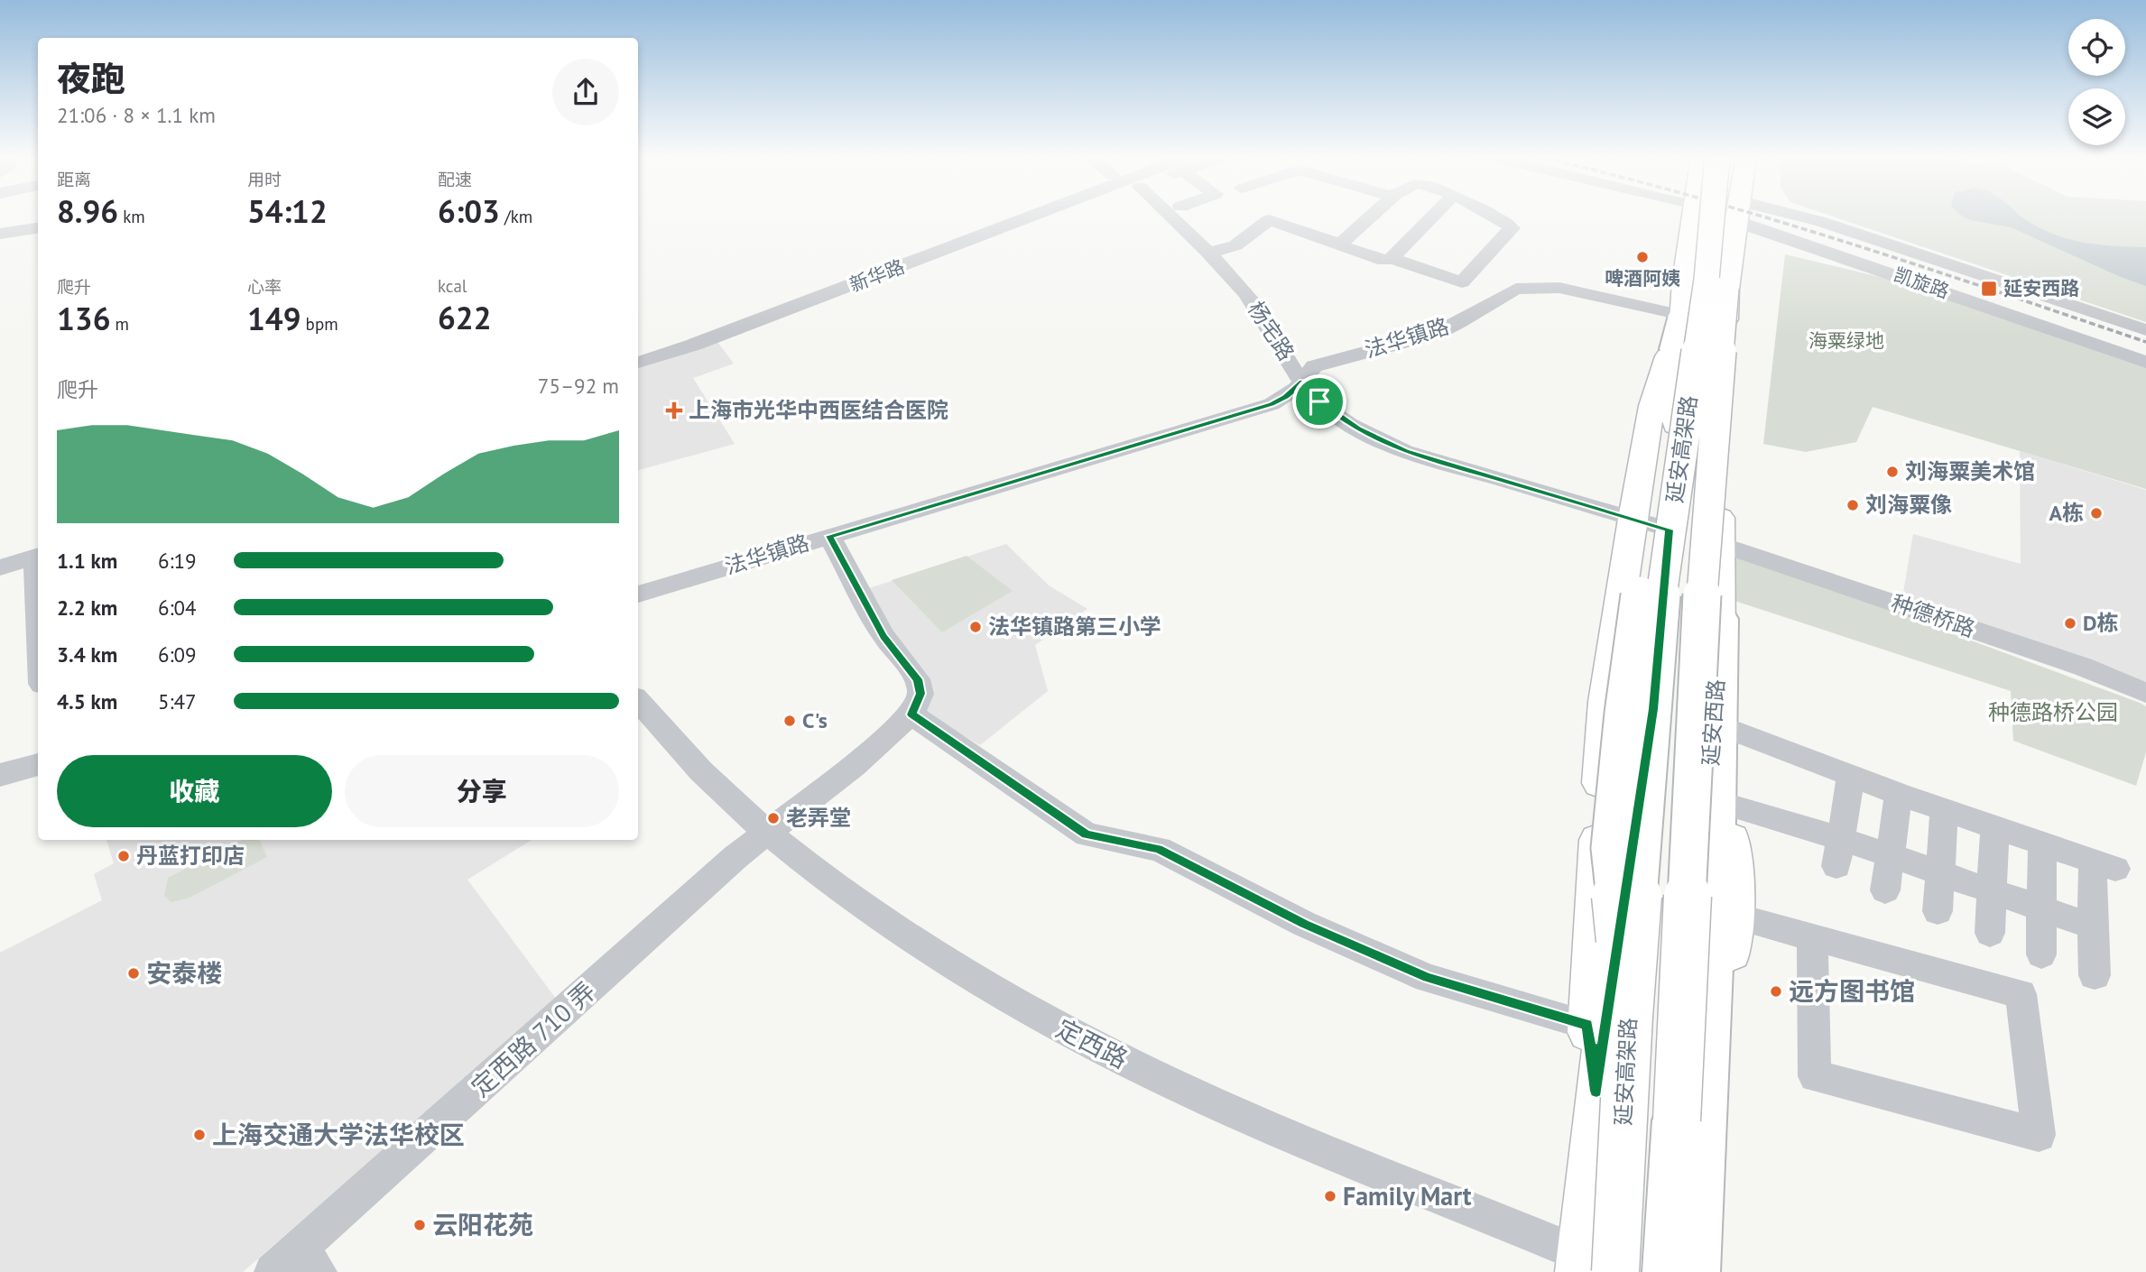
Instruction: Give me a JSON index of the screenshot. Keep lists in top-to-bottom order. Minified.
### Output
{"streets":{"highway":["延安高架路"],"main road":["延安西路"],"street":["新华路","凯旋路","杨宅路","法华镇路","种德桥路","定西路 710 弄","定西路"]},"crossings":[["杨宅路","法华镇路"],["延安高架路","定西路"],["种德桥路","延安西路"],["定西路 710 弄","定西路"]],"parks":["海粟绿地","种德路桥公园"],"places":{"other":["啤酒阿姨","刘海粟美术馆","刘海粟像","A栋","D栋","法华镇路第三小学","C's","老弄堂","丹蓝打印店","安泰楼","远方图书馆","上海交通大学法华校区","Family Mart","云阳花苑"],"transit":["延安西路"],"health":["上海市光华中西医结合医院"]},"page":{"heading":["夜跑","21:06 · 8 × 1.1 km"],"stats":[["距离","8.96 km"],["用时","54:12"],["配速","6:03 /km"],["爬升","136 m"],["心率","149 bpm"],["kcal","622"]],"chart":["爬升","75–92 m"],"list":[{"name":"1.1 km","note":"6:19"},{"name":"2.2 km","note":"6:04"},{"name":"3.4 km","note":"6:09"},{"name":"4.5 km","note":"5:47"}],"buttons":["收藏","分享"]}}
